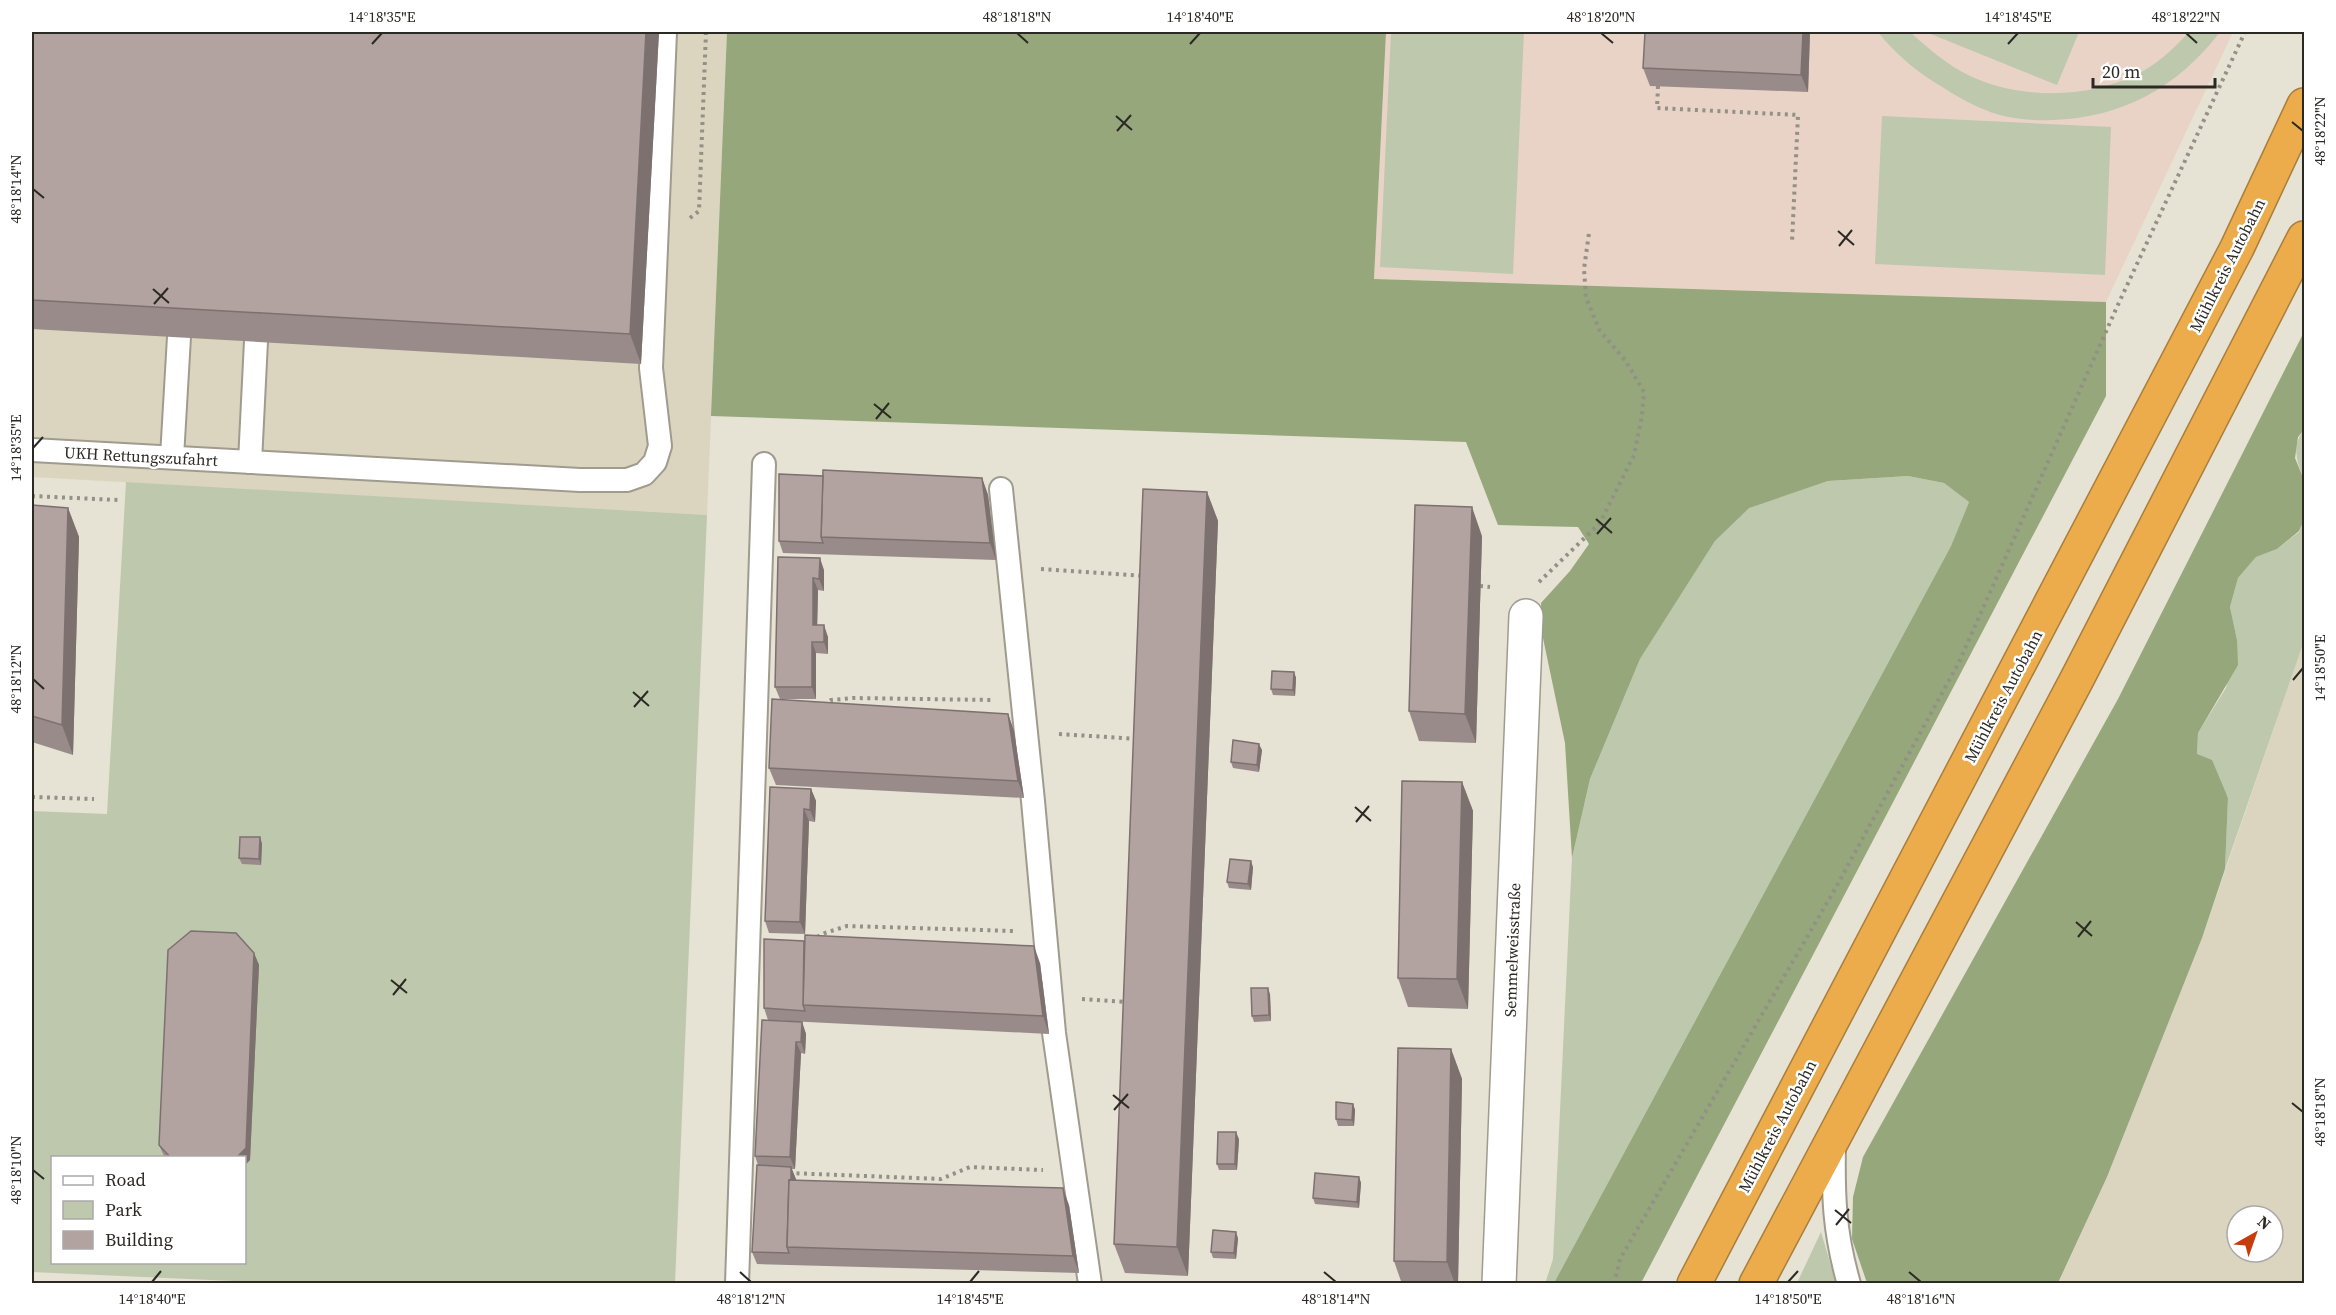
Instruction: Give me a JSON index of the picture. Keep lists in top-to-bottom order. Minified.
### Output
{"streets":{"highway":["Mühlkreis Autobahn"],"street":["Semmelweisstraße"],"lane":["UKH Rettungszufahrt"]},"legend":["Road","Park","Building"],"scale_bar":"20 m","north":"top right","coordinates":["14°18'35\"E","48°18'18\"N","14°18'40\"E","48°18'20\"N","14°18'45\"E","48°18'22\"N","48°18'14\"N","14°18'50\"E","48°18'12\"N","48°18'10\"N","48°18'16\"N"]}
